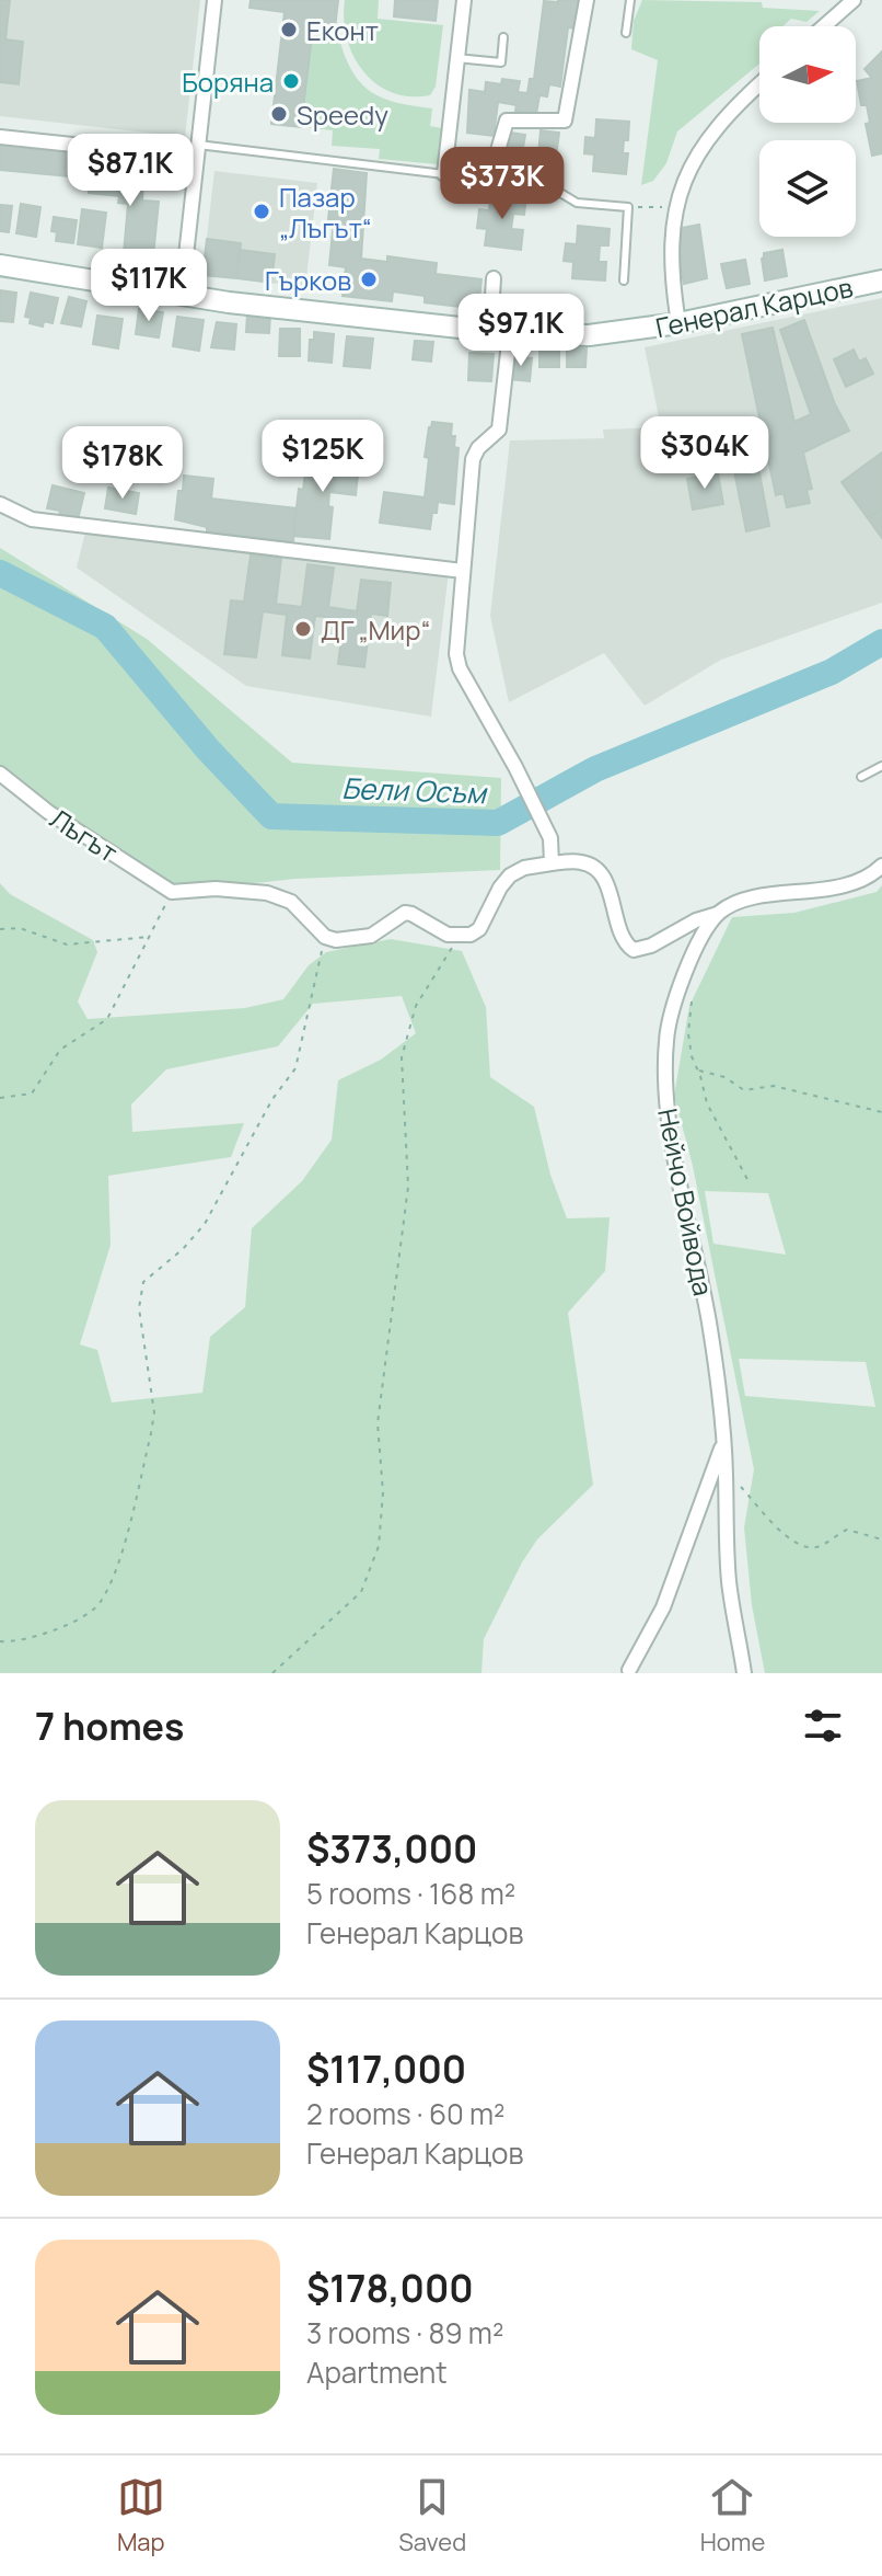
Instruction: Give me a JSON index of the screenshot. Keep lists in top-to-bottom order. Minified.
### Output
{"streets":{"main road":["Генерал Карцов"],"street":["Лъгът","Нейчо Войвода"]},"water":["Бели Осъм"],"places":["Еконт","Боряна","Speedy","Пазар „Лъгът“","Гърков","ДГ „Мир“"],"north":"right","page":{"price":["$87.1K","$373K","$117K","$97.1K","$304K","$125K","$178K"],"heading":"7 homes","list":[{"name":"$373,000","note":"5 rooms · 168 m² · Генерал Карцов"},{"name":"$117,000","note":"2 rooms · 60 m² · Генерал Карцов"},{"name":"$178,000","note":"3 rooms · 89 m² · Apartment"}],"tabs":["Map","Saved","Home"]}}
